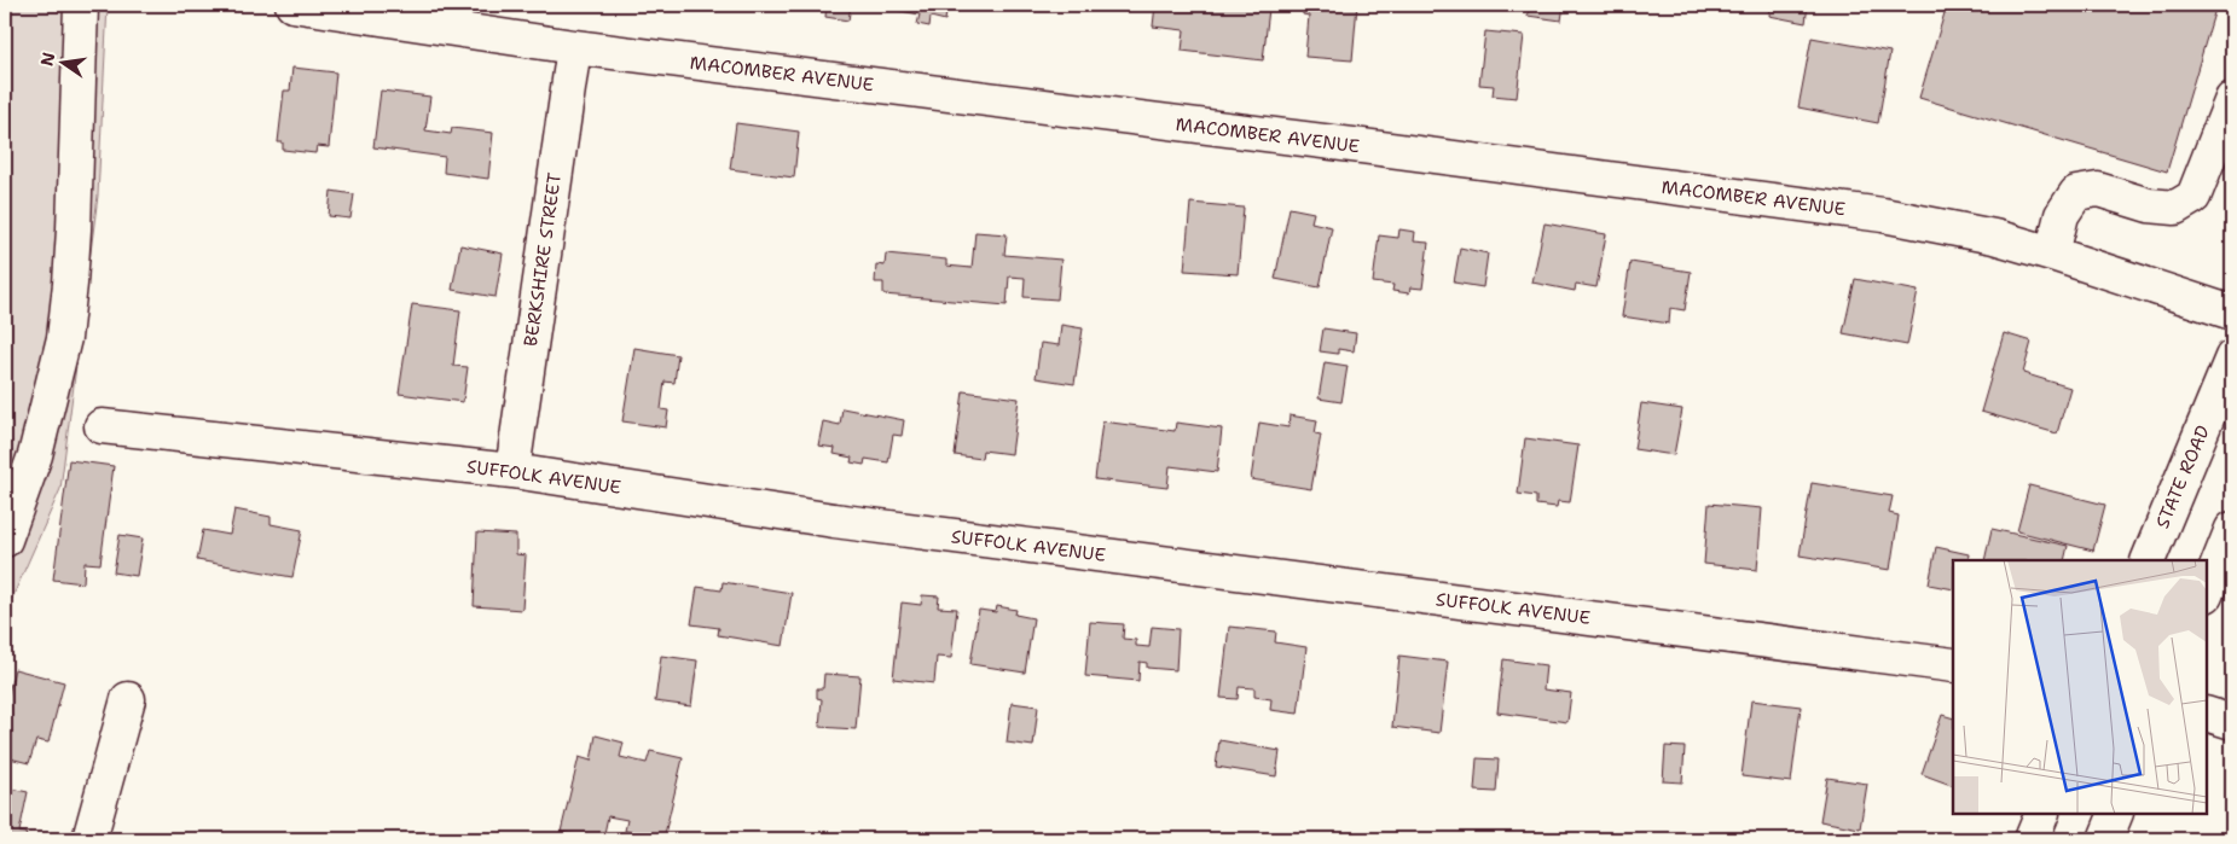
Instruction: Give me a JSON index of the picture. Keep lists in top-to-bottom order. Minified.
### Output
{"streets":{"street":["MACOMBER AVENUE","BERKSHIRE STREET","SUFFOLK AVENUE","STATE ROAD"]},"crossings":[["MACOMBER AVENUE","BERKSHIRE STREET"],["BERKSHIRE STREET","SUFFOLK AVENUE"]],"north":"left"}
